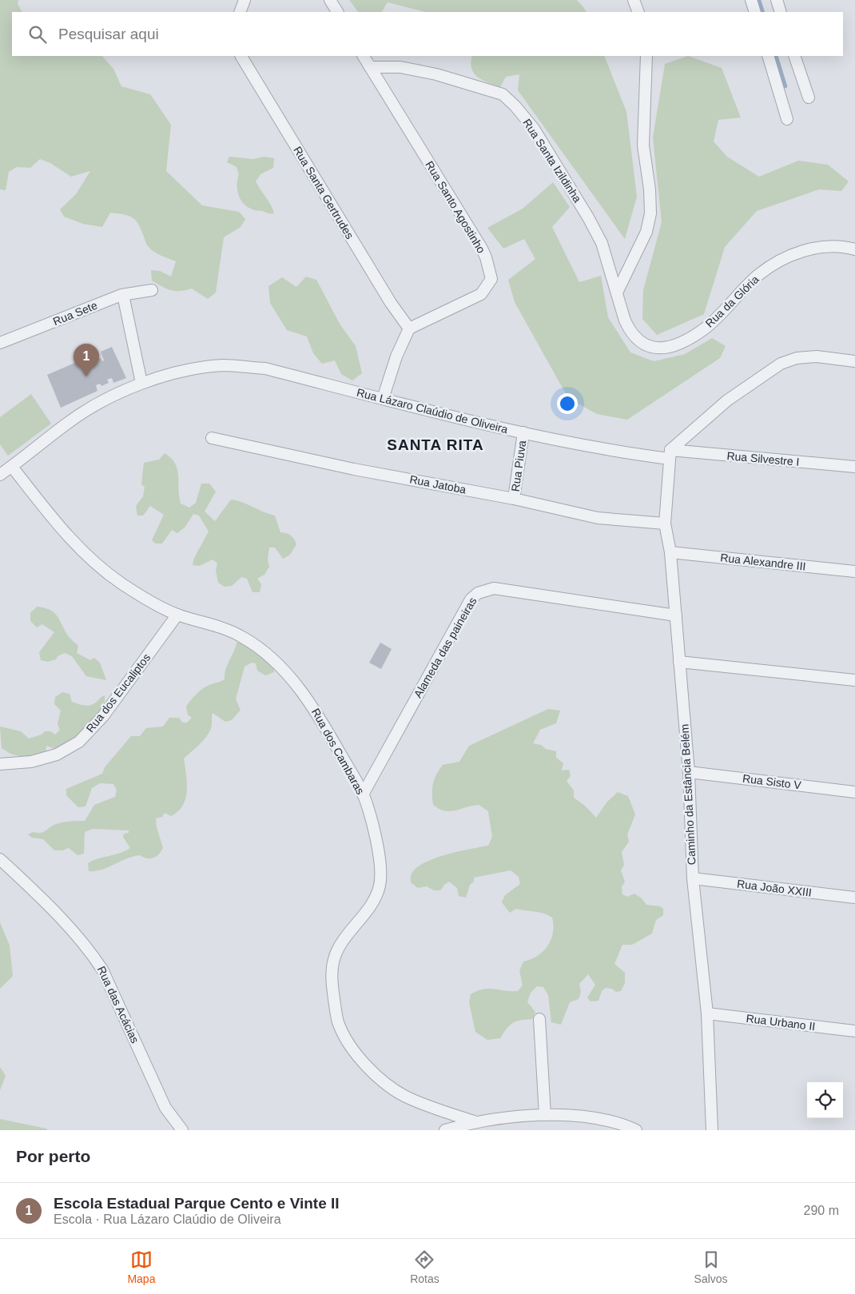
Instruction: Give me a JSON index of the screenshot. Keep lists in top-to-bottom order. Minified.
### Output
{"streets":{"street":["Rua Santa Izildinha","Rua Santa Gertrudes","Rua Santo Agostinho","Rua da Glória","Rua Sete","Rua Lázaro Claúdio de Oliveira","Rua Silvestre I","Rua Piuva","Rua Jatoba","Rua Alexandre III","Alameda das paineiras","Rua dos Eucaliptos","Rua dos Cambaras","Rua Sisto V","Caminho da Estância Belém","Rua João XXIII","Rua das Acácias","Rua Urbano II"]},"crossings":[["Rua Santa Izildinha","Rua Santo Agostinho"],["Rua Santa Izildinha","Rua da Glória"],["Rua Santa Gertrudes","Rua Santo Agostinho"],["Rua Lázaro Claúdio de Oliveira","Rua Silvestre I"],["Rua Lázaro Claúdio de Oliveira","Rua Piuva"],["Rua Lázaro Claúdio de Oliveira","Rua dos Cambaras"],["Rua Lázaro Claúdio de Oliveira","Caminho da Estância Belém"],["Rua Silvestre I","Caminho da Estância Belém"],["Rua Piuva","Rua Jatoba"],["Rua Jatoba","Caminho da Estância Belém"],["Rua Alexandre III","Caminho da Estância Belém"],["Alameda das paineiras","Rua dos Cambaras"],["Alameda das paineiras","Caminho da Estância Belém"],["Rua dos Eucaliptos","Rua dos Cambaras"],["Rua Sisto V","Caminho da Estância Belém"],["Caminho da Estância Belém","Rua João XXIII"],["Caminho da Estância Belém","Rua Urbano II"]],"districts":["SANTA RITA"],"page":{"search":"Pesquisar aqui","pins":"1","heading":"Por perto","list":[{"mark":"1","name":"Escola Estadual Parque Cento e Vinte II","note":"Escola · Rua Lázaro Claúdio de Oliveira","value":"290 m"}],"nav":["Mapa","Rotas","Salvos"]}}
